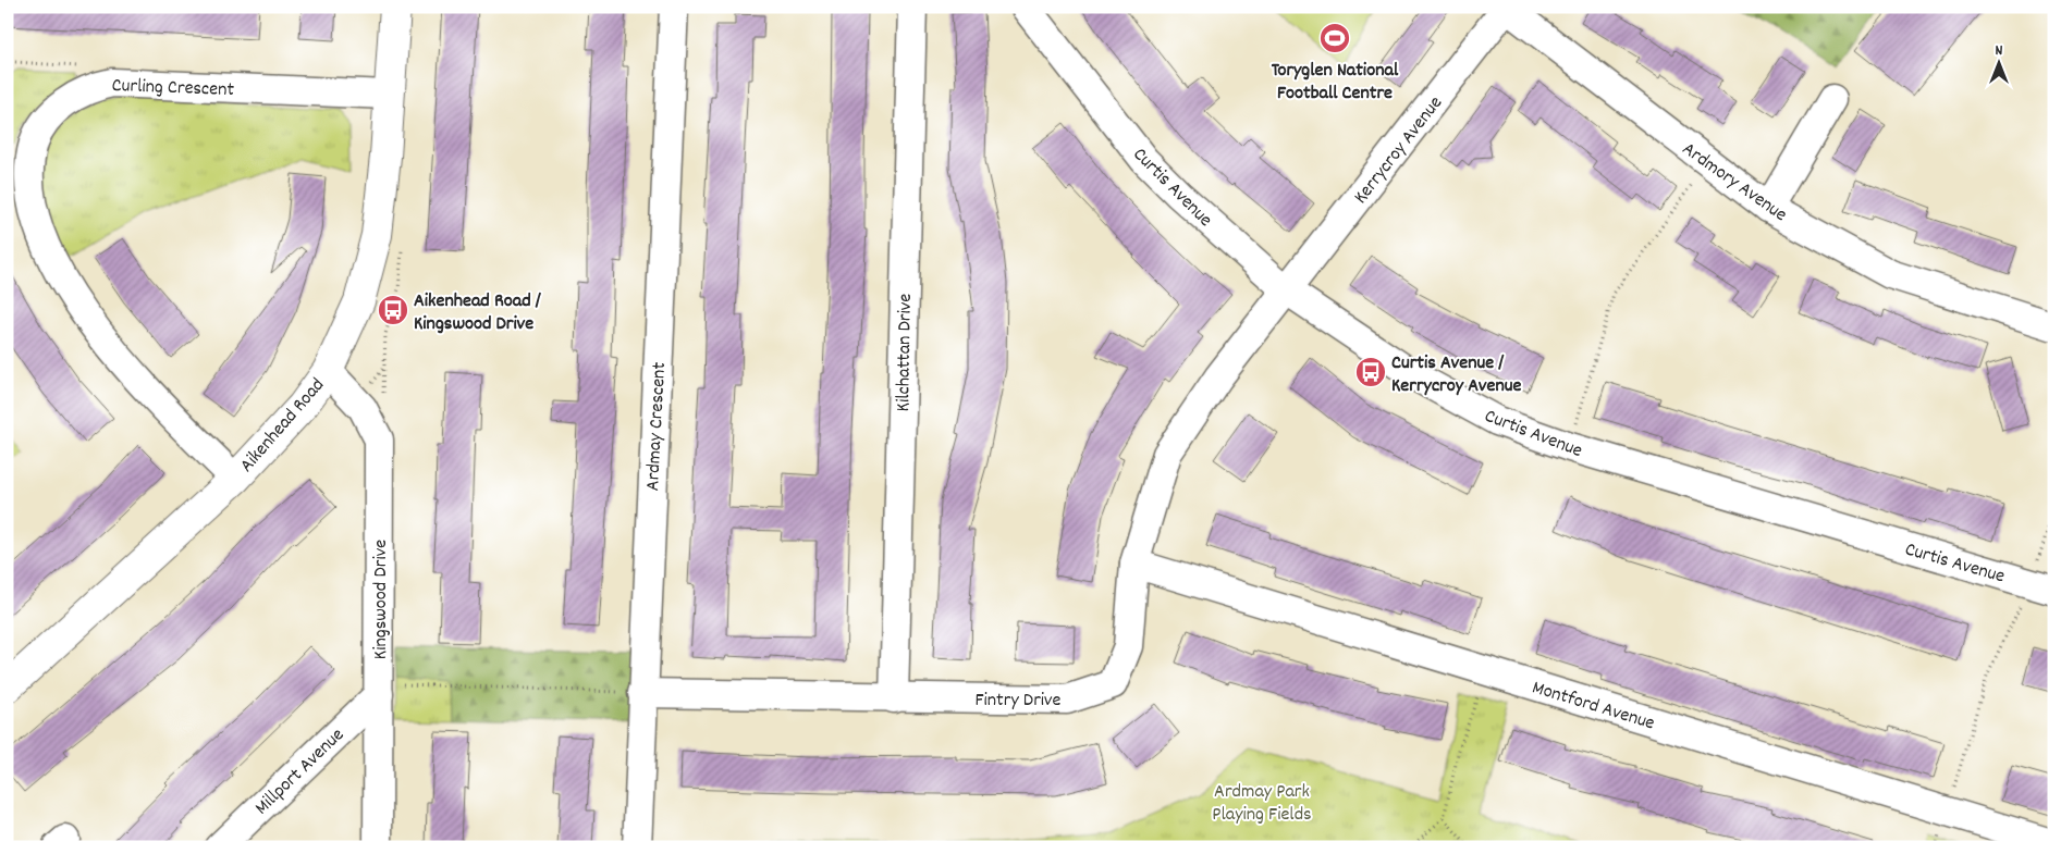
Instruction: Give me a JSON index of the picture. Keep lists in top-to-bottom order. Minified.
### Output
{"streets":{"main road":["Aikenhead Road"],"street":["Curling Crescent","Kerrycroy Avenue","Ardmory Avenue","Curtis Avenue","Kilchattan Drive","Ardmay Crescent","Kingswood Drive","Fintry Drive","Montford Avenue","Millport Avenue"]},"crossings":[["Curling Crescent","Aikenhead Road"],["Kerrycroy Avenue","Ardmory Avenue"],["Kerrycroy Avenue","Curtis Avenue"],["Kerrycroy Avenue","Fintry Drive"],["Curtis Avenue","Fintry Drive"],["Kilchattan Drive","Fintry Drive"],["Aikenhead Road","Kingswood Drive"],["Ardmay Crescent","Fintry Drive"],["Kingswood Drive","Millport Avenue"],["Fintry Drive","Montford Avenue"]],"parks":["Ardmay Park Playing Fields"],"places":{"sports":["Toryglen National Football Centre"],"bus stop":["Aikenhead Road / Kingswood Drive","Curtis Avenue / Kerrycroy Avenue"]},"north":"top"}
